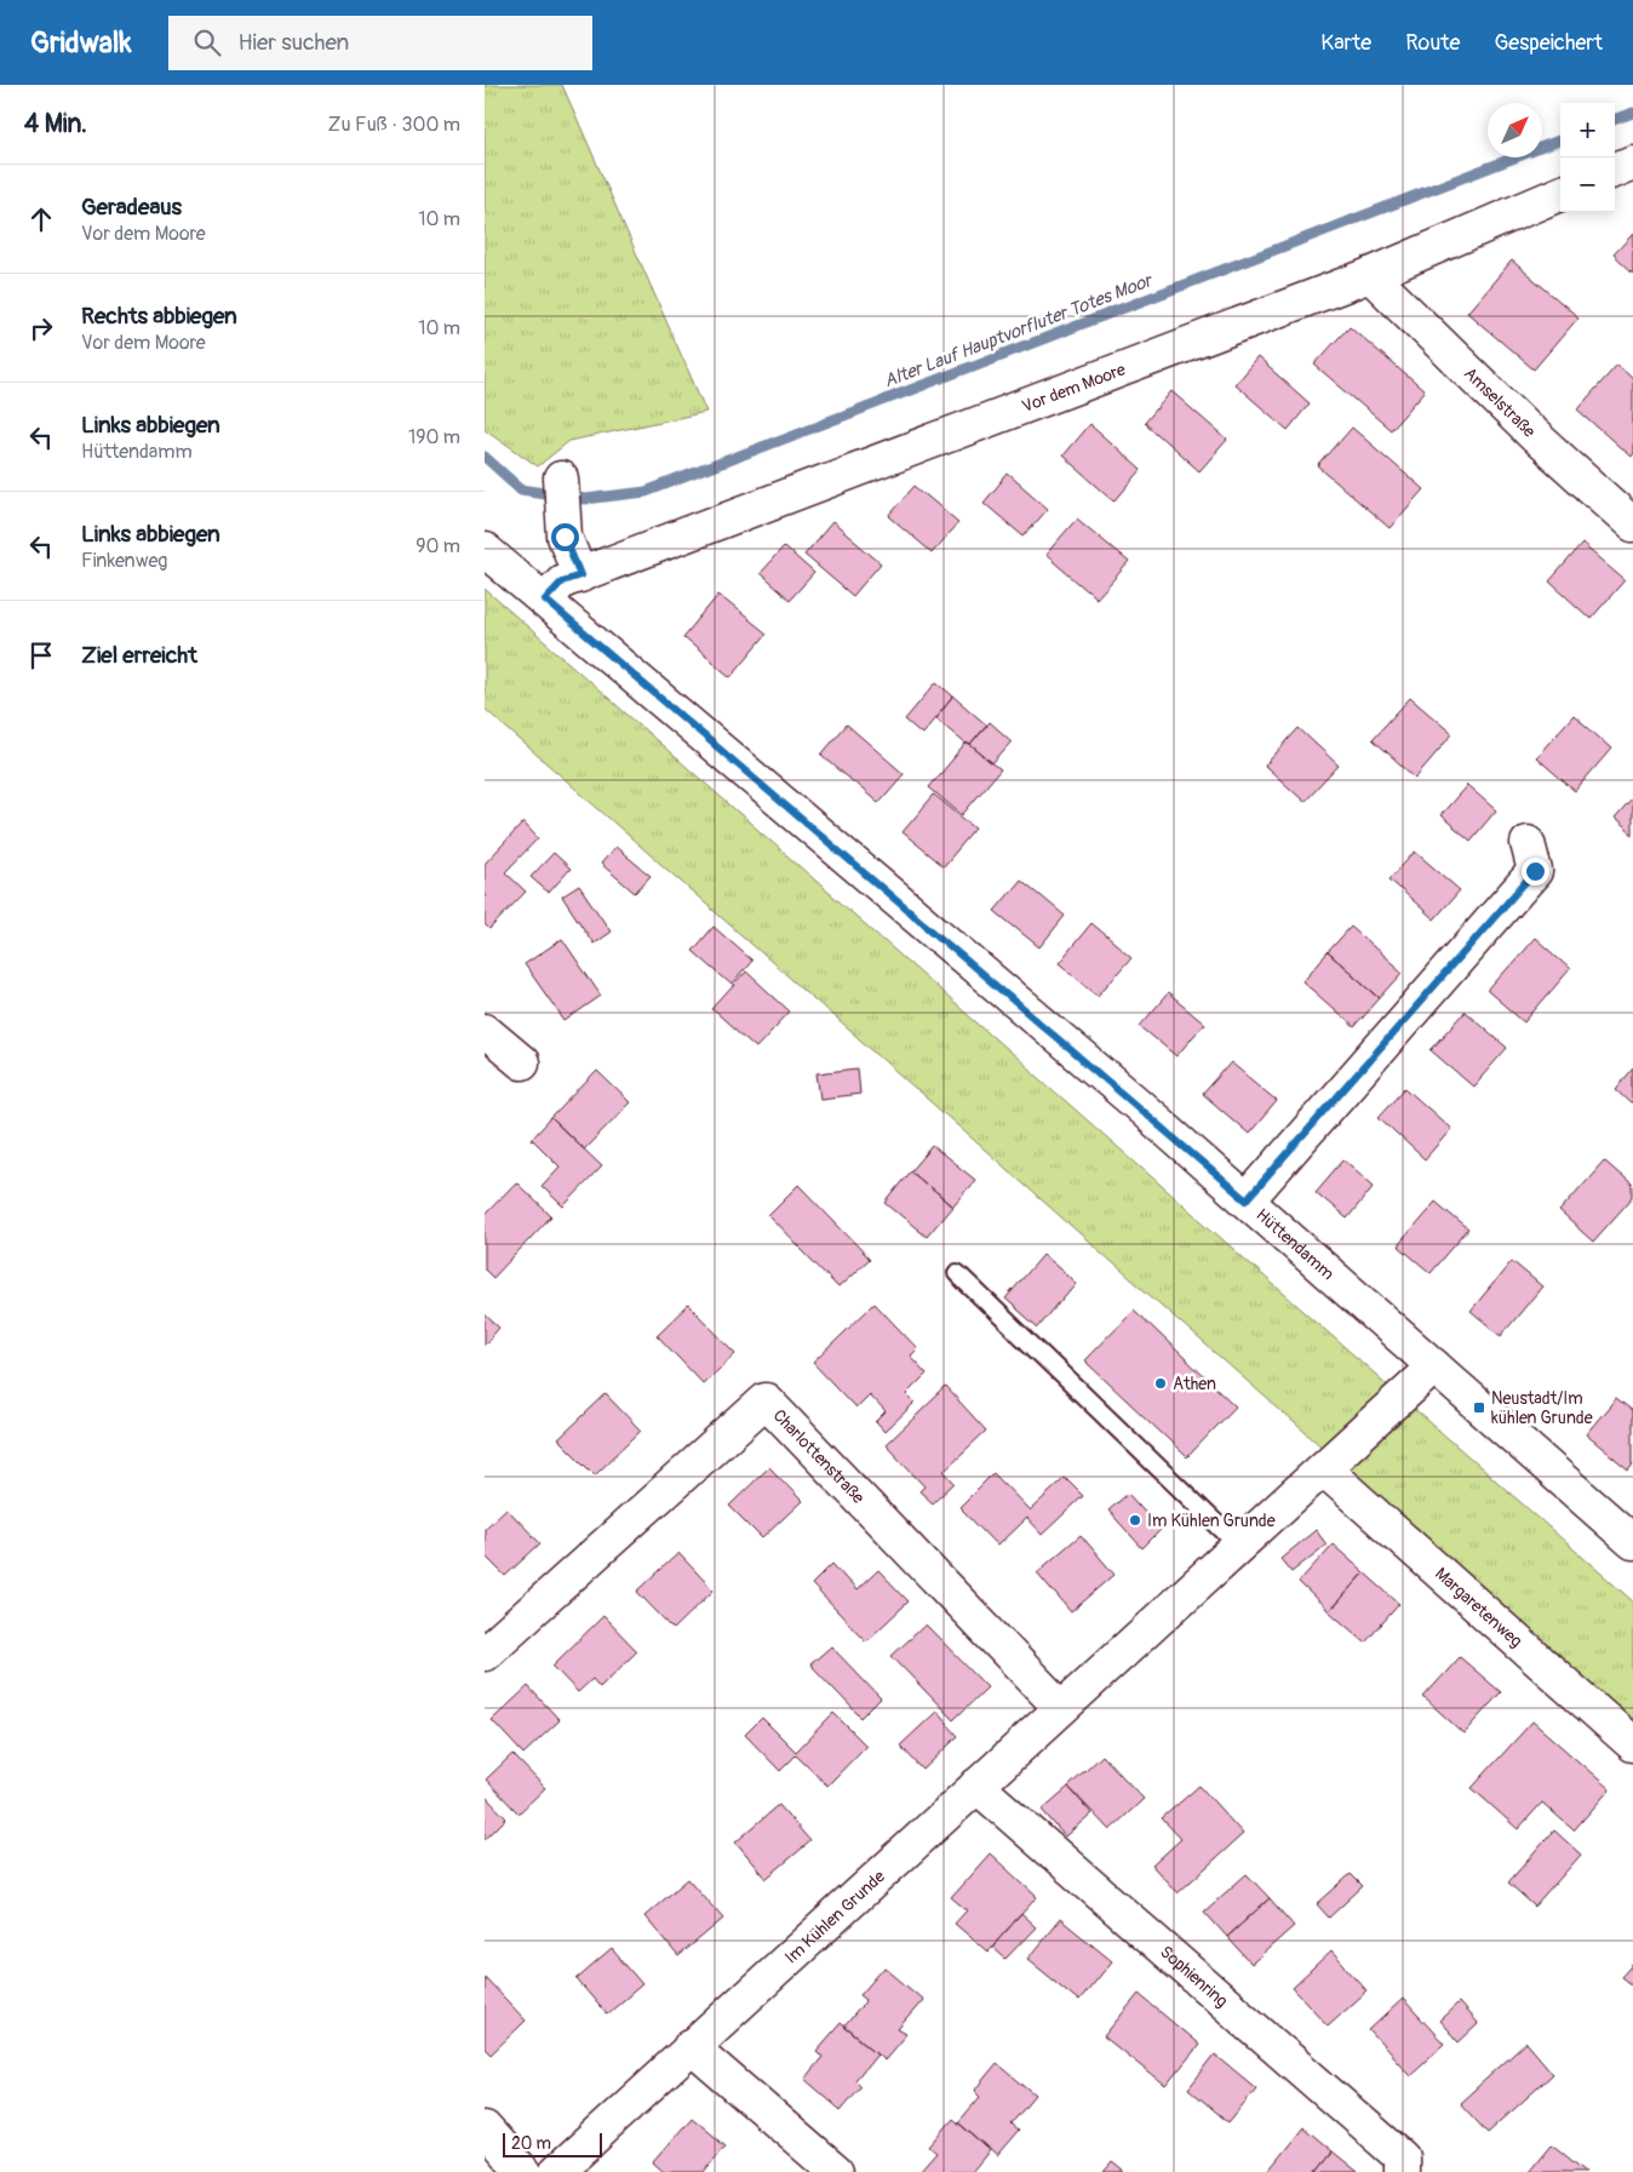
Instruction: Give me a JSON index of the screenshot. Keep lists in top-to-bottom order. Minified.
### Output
{"streets":{"street":["Vor dem Moore","Amselstraße","Hüttendamm","Charlottenstraße","Margaretenweg","Im Kühlen Grunde","Sophienring"]},"crossings":[["Vor dem Moore","Amselstraße"],["Vor dem Moore","Hüttendamm"],["Hüttendamm","Im Kühlen Grunde"],["Charlottenstraße","Im Kühlen Grunde"],["Margaretenweg","Im Kühlen Grunde"],["Im Kühlen Grunde","Sophienring"]],"water":["Alter Lauf Hauptvorfluter Totes Moor"],"places":{"other":["Athen","Im Kühlen Grunde"],"transit":["Neustadt/Im kühlen Grunde"]},"scale_bar":"20 m","north":"top right","page":{"header":"Gridwalk","search":"Hier suchen","nav":["Karte","Route","Gespeichert"],"heading":["4 Min.","Zu Fuß · 300 m"],"map_buttons":["+","−"],"list":[["Geradeaus","Vor dem Moore","10 m"],["Rechts abbiegen","Vor dem Moore","10 m"],["Links abbiegen","Hüttendamm","190 m"],["Links abbiegen","Finkenweg","90 m"],"Ziel erreicht"],"scale":"20 m"}}
